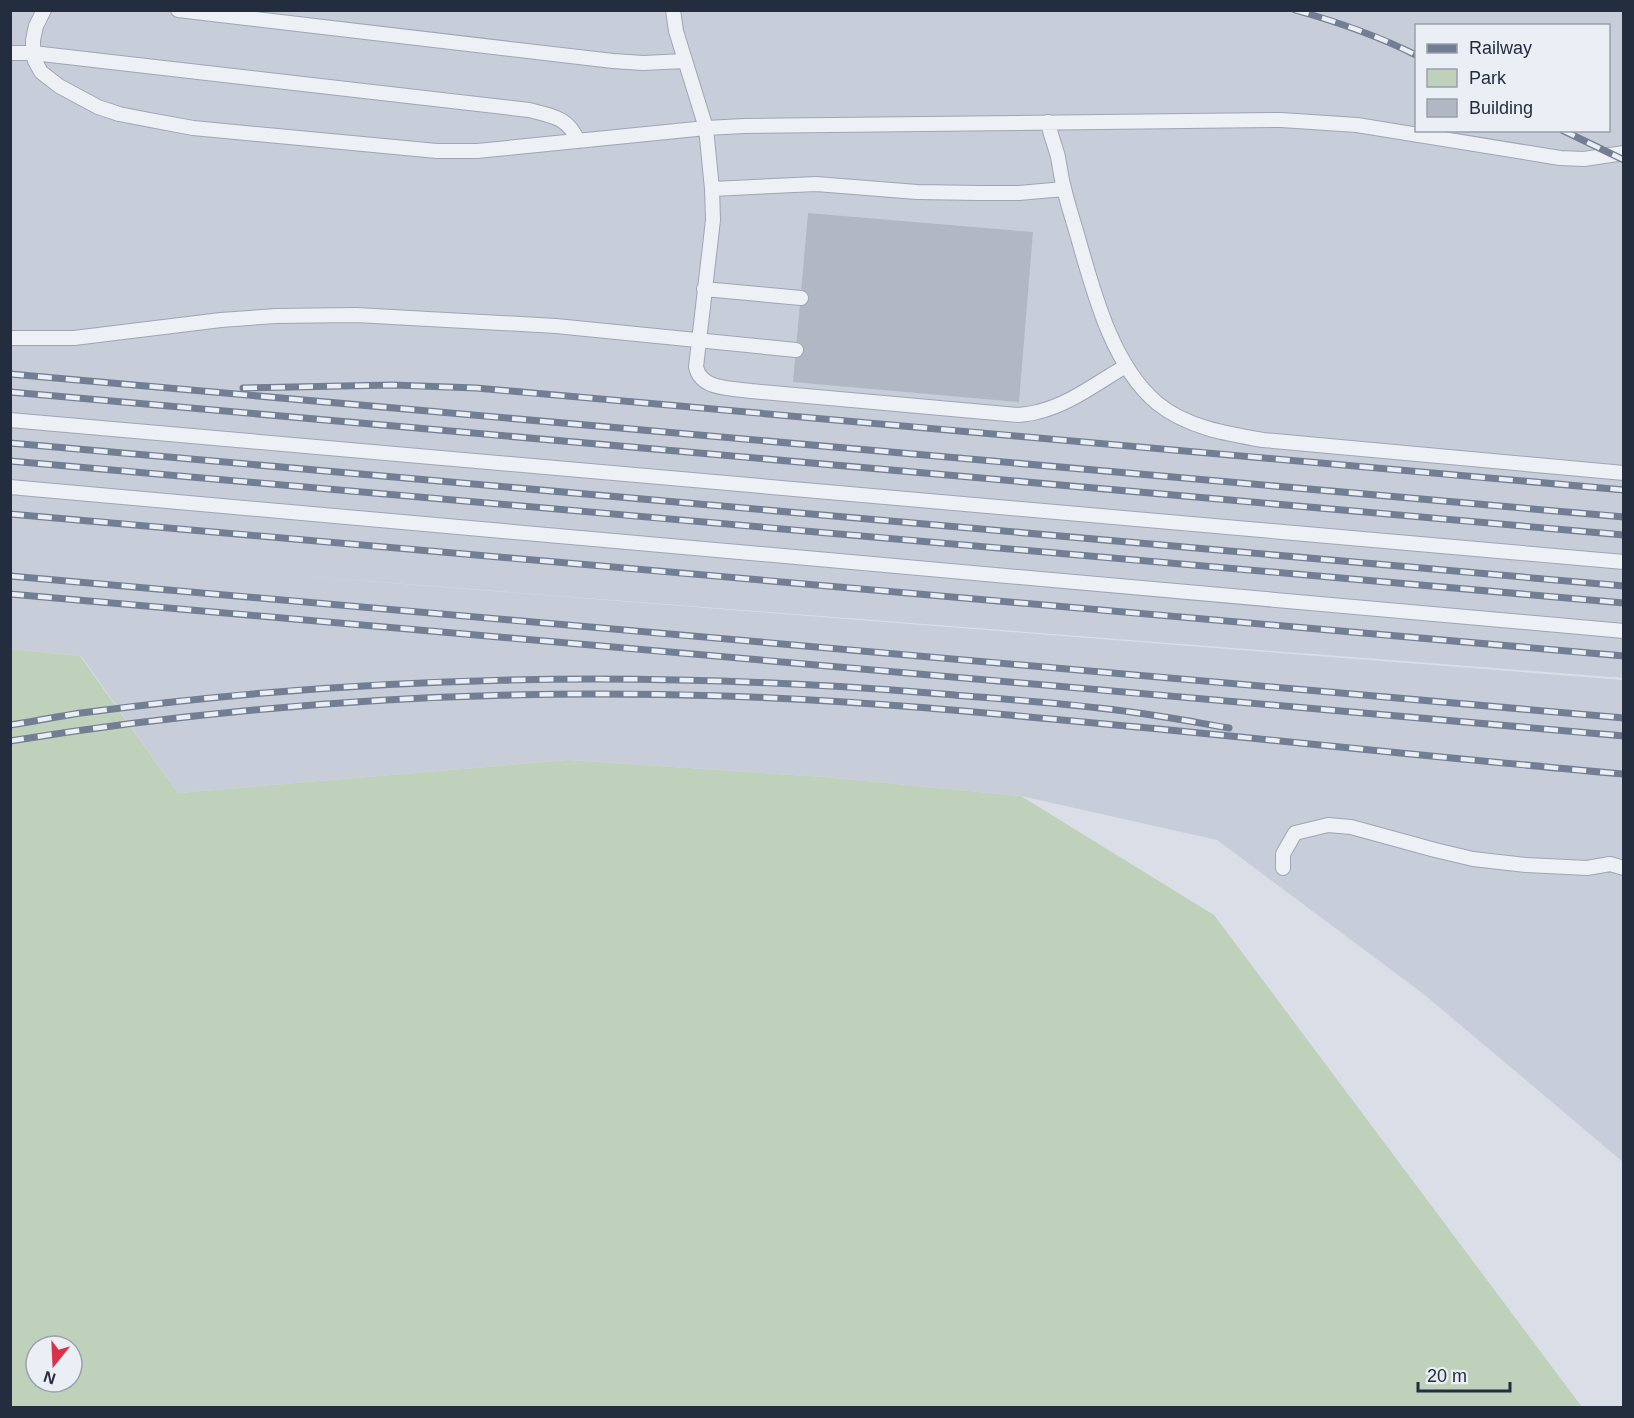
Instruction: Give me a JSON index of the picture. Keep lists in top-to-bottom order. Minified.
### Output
{"legend":["Railway","Park","Building"],"scale_bar":"20 m","north":"bottom"}
